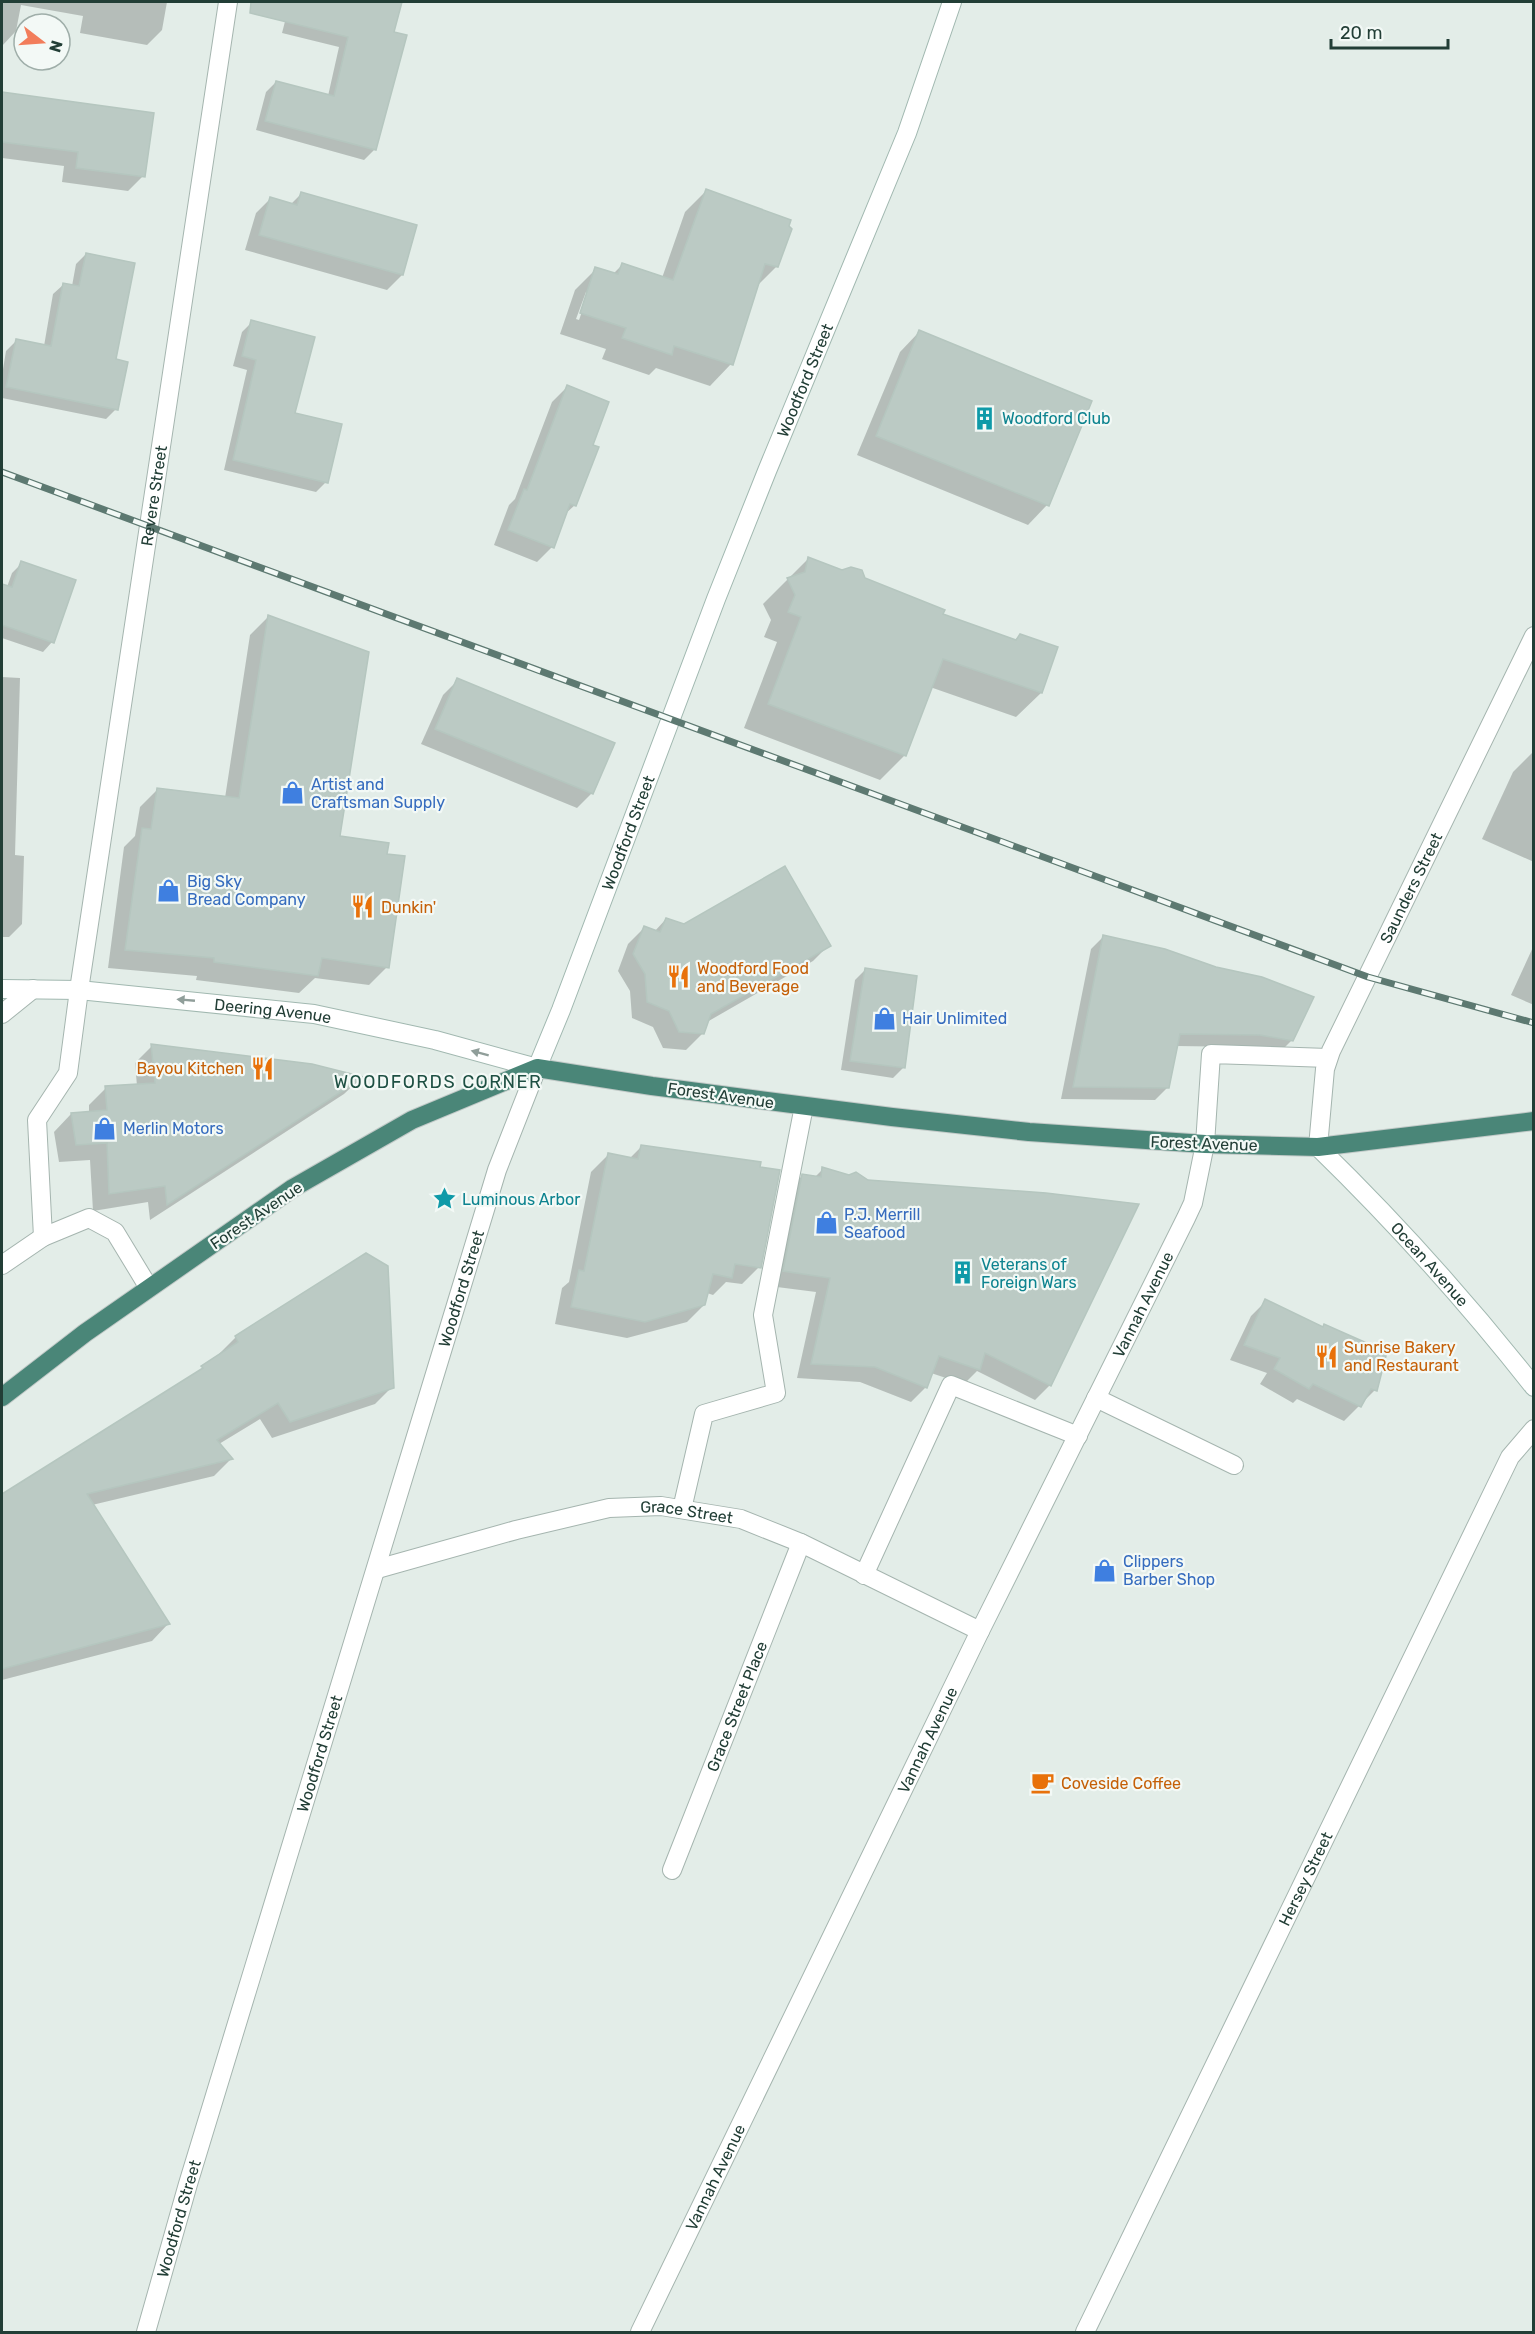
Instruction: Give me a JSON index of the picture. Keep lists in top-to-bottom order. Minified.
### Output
{"streets":{"highway":["Forest Avenue"],"street":["Woodford Street","Revere Street","Saunders Street","Deering Avenue","Ocean Avenue","Vannah Avenue","Grace Street","Grace Street Place","Hersey Street"]},"crossings":[["Woodford Street","Deering Avenue"],["Woodford Street","Forest Avenue"],["Woodford Street","Grace Street"],["Revere Street","Deering Avenue"],["Saunders Street","Forest Avenue"],["Saunders Street","Ocean Avenue"],["Saunders Street","Vannah Avenue"],["Deering Avenue","Forest Avenue"],["Forest Avenue","Ocean Avenue"],["Forest Avenue","Vannah Avenue"],["Vannah Avenue","Grace Street"],["Grace Street","Grace Street Place"]],"one_way":["Deering Avenue"],"districts":["WOODFORDS CORNER"],"places":{"building":["Woodford Club","Veterans of Foreign Wars"],"shop":["Artist and Craftsman Supply","Big Sky Bread Company","Hair Unlimited","Merlin Motors","P.J. Merrill Seafood","Clippers Barber Shop"],"restaurant":["Dunkin'","Woodford Food and Beverage","Bayou Kitchen","Sunrise Bakery and Restaurant"],"place":["Luminous Arbor"],"cafe":["Coveside Coffee"]},"scale_bar":"20 m","north":"right"}
